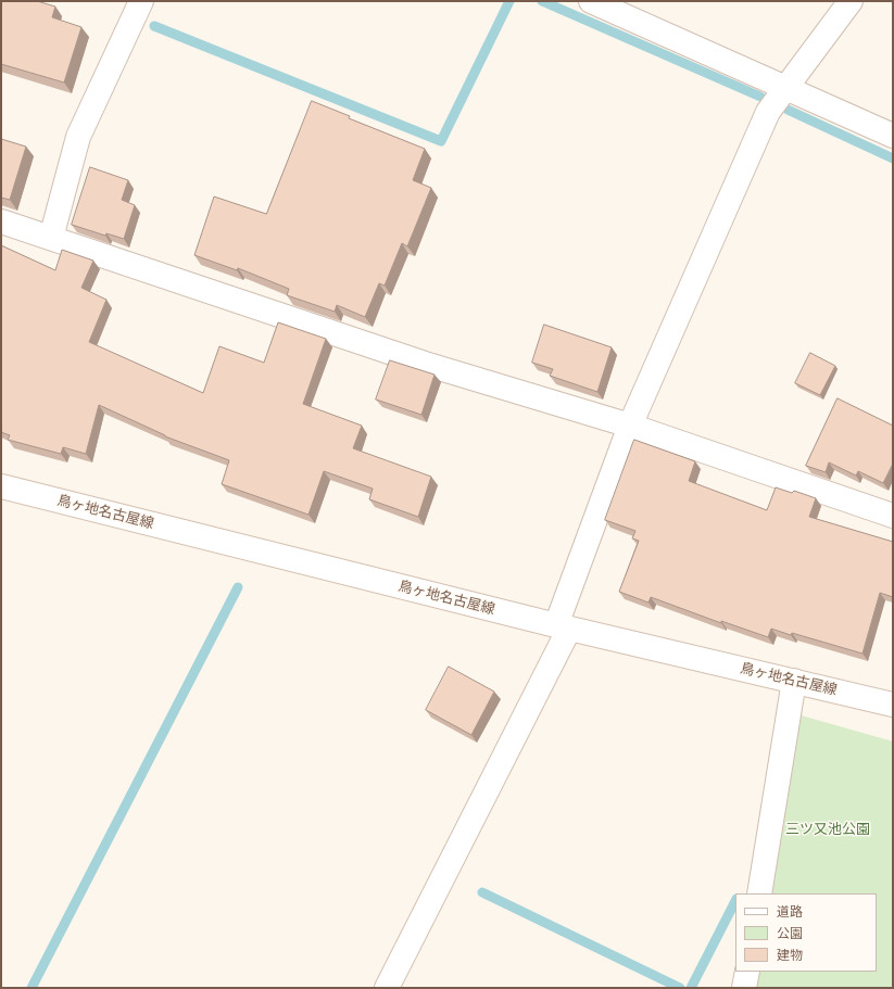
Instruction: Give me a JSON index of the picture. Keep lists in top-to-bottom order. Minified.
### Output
{"streets":{"street":["鳥ヶ地名古屋線"]},"parks":["三ツ又池公園"],"legend":["道路","公園","建物"]}
